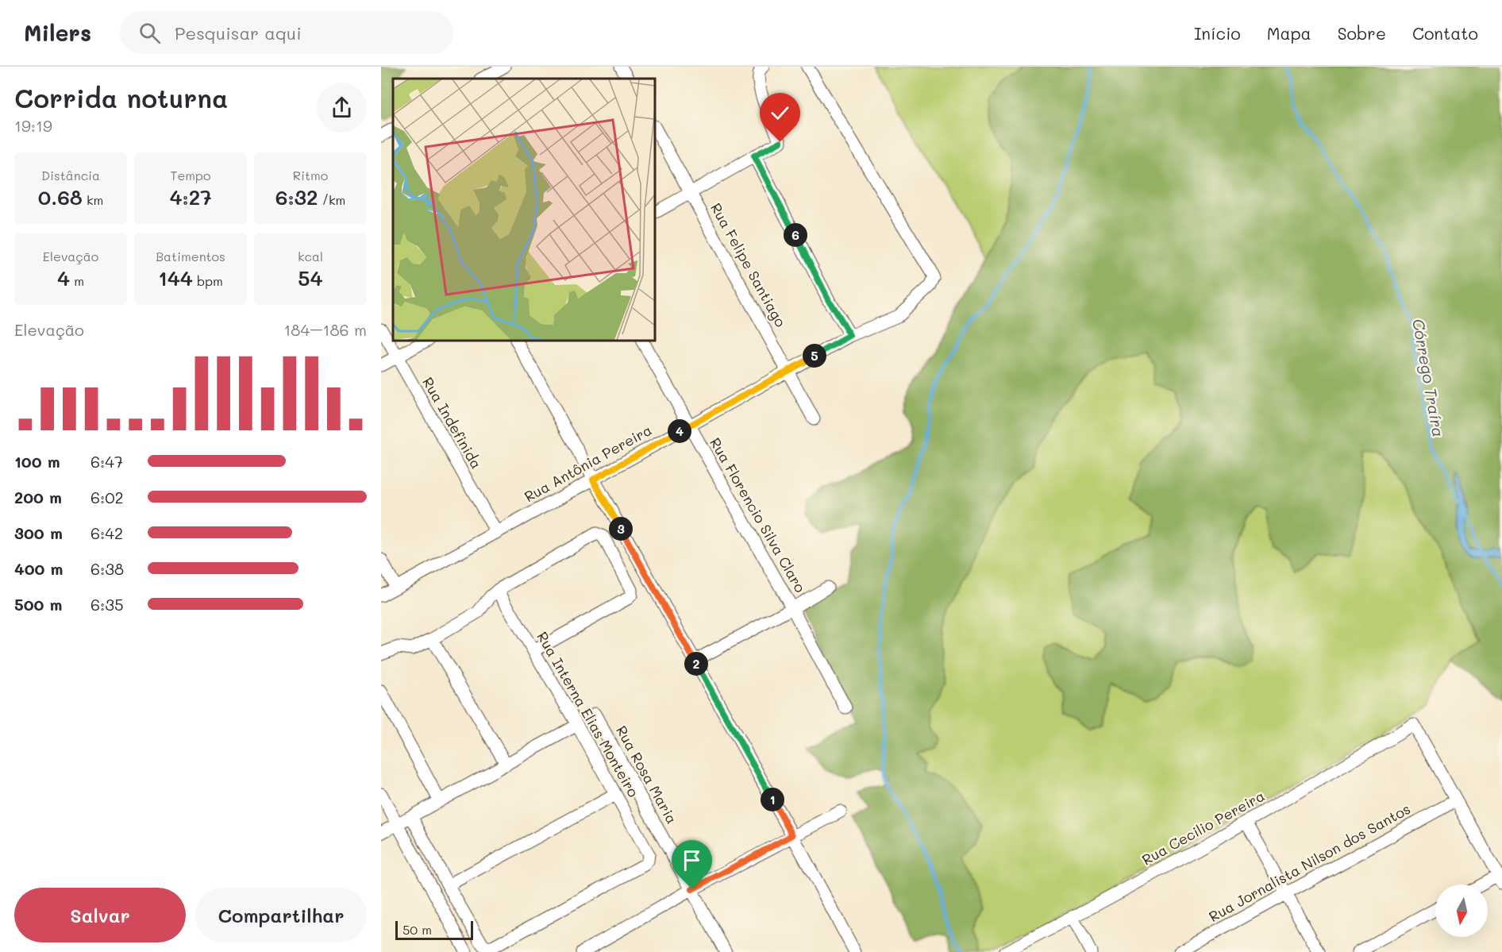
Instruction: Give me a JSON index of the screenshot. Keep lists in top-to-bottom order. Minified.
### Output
{"streets":{"street":["Rua Felipe Santiago","Rua Indefinida","Rua Antônia Pereira","Rua Florencio Silva Claro","Rua Interna Elias Monteiro","Rua Rosa Maria","Rua Cecilio Pereira","Rua Jornalista Nilson dos Santos"]},"crossings":[["Rua Felipe Santiago","Rua Antônia Pereira"],["Rua Indefinida","Rua Antônia Pereira"],["Rua Antônia Pereira","Rua Florencio Silva Claro"],["Rua Cecilio Pereira","Rua Jornalista Nilson dos Santos"]],"water":["Córrego Traíra"],"scale_bar":"50 m","north":"bottom","page":{"header":"Milers","search":"Pesquisar aqui","nav":["Início","Mapa","Sobre","Contato"],"heading":["Corrida noturna","19:19"],"stats":[["Distância","0.68 km"],["Tempo","4:27"],["Ritmo","6:32 /km"],["Elevação","4 m"],["Batimentos","144 bpm"],["kcal","54"]],"pins":["6","5","4","3","2","1"],"chart":["Elevação","184–186 m"],"list":[{"name":"100 m","note":"6:47"},{"name":"200 m","note":"6:02"},{"name":"300 m","note":"6:42"},{"name":"400 m","note":"6:38"},{"name":"500 m","note":"6:35"}],"buttons":["Salvar","Compartilhar"],"scale":"50 m"}}
